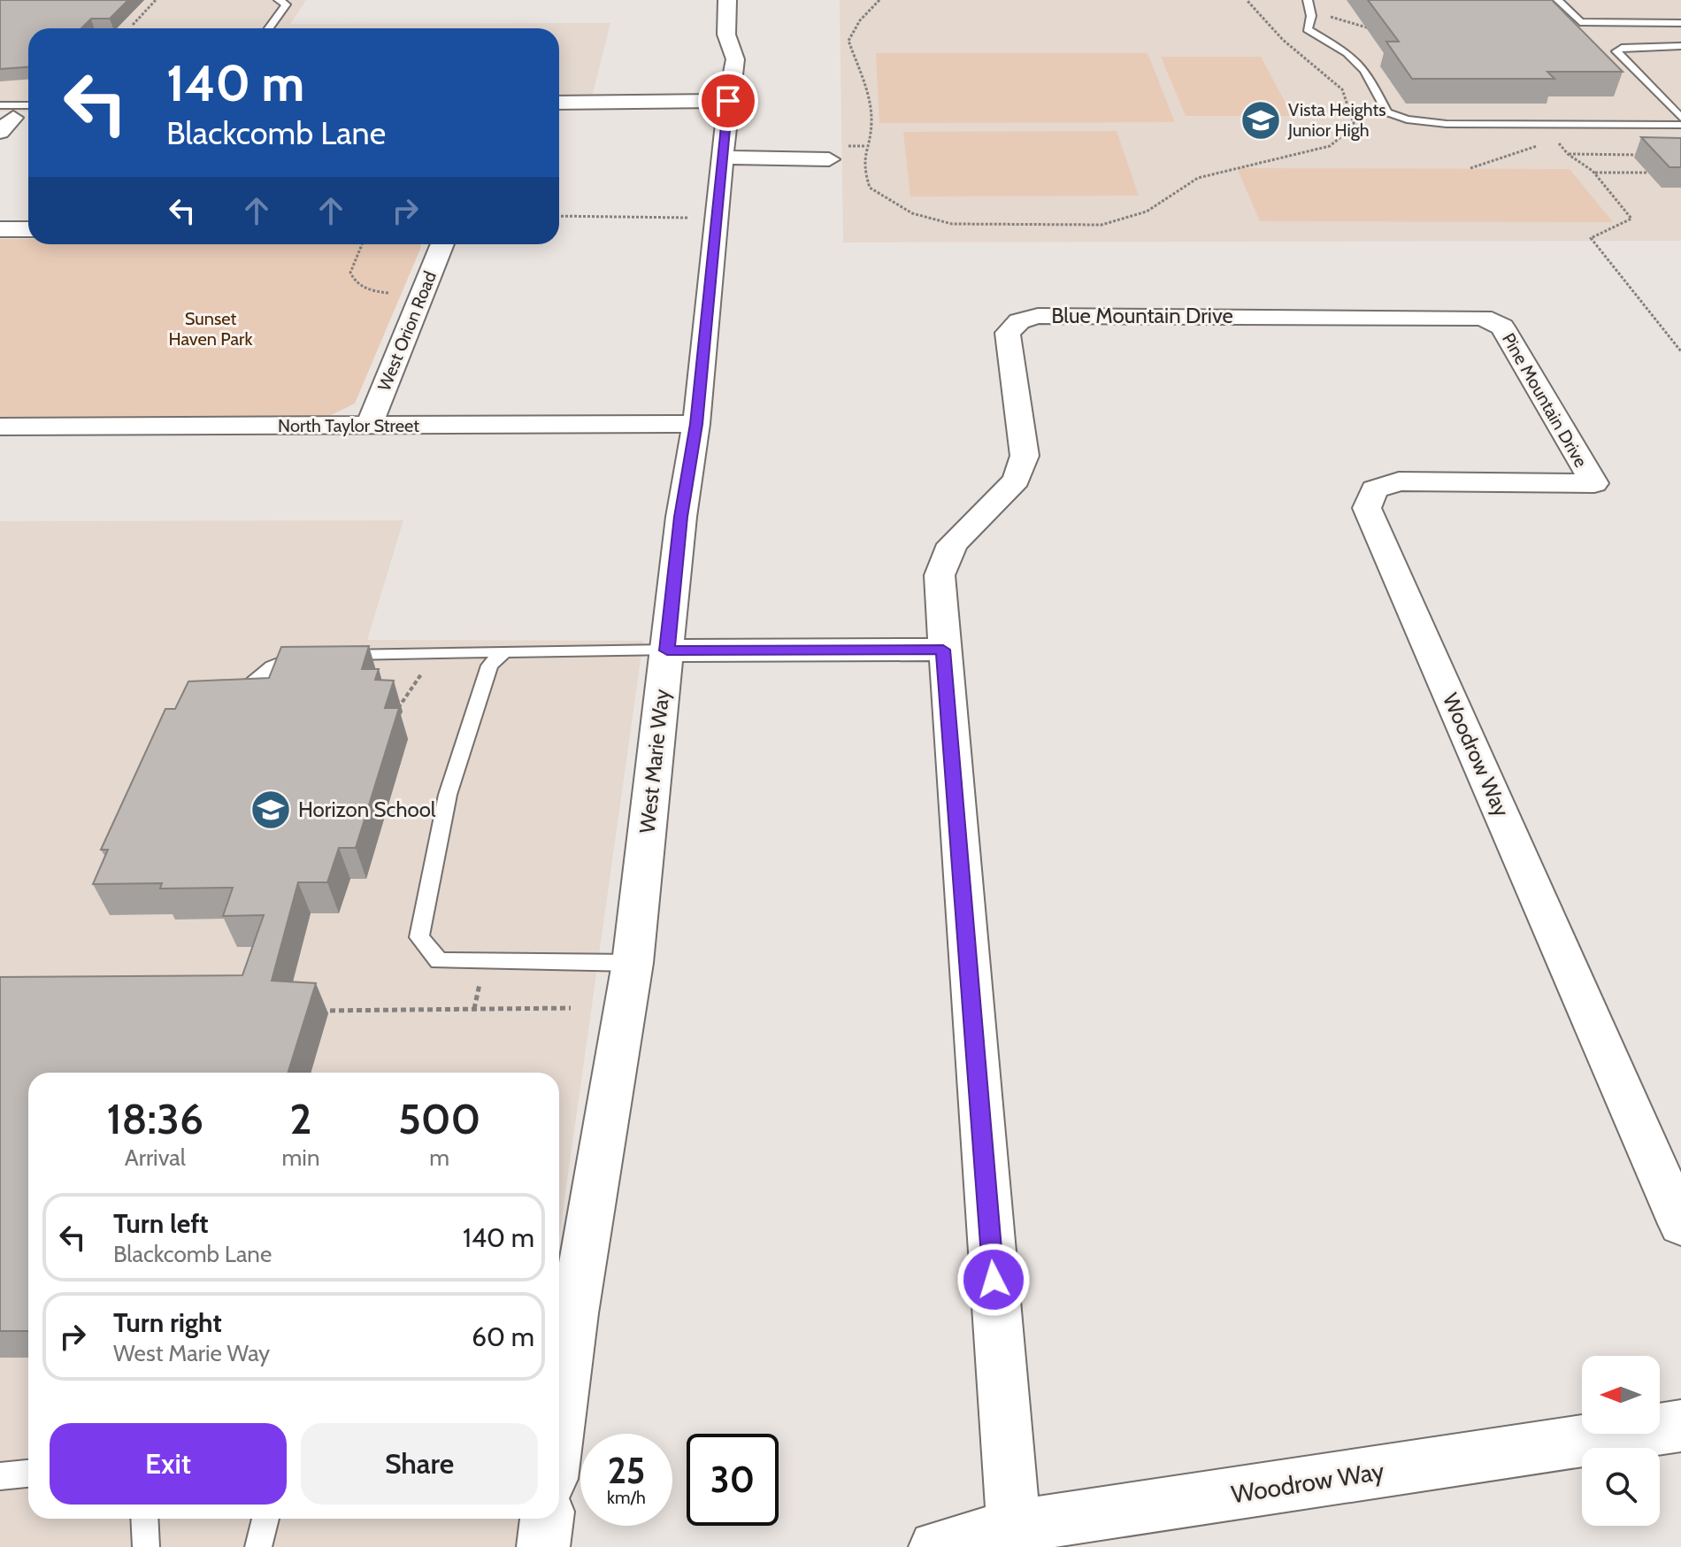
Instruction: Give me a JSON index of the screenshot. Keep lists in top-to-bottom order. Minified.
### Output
{"streets":{"street":["Blue Mountain Drive","West Orion Road","Pine Mountain Drive","North Taylor Street","Woodrow Way","West Marie Way"]},"crossings":[["Blue Mountain Drive","Pine Mountain Drive"],["Blue Mountain Drive","Woodrow Way"],["West Orion Road","North Taylor Street"],["Pine Mountain Drive","Woodrow Way"],["North Taylor Street","West Marie Way"]],"parks":["Sunset Haven Park"],"places":{"school or university":["Vista Heights Junior High","Horizon School"]},"north":"left","page":{"turn":["140 m","Blackcomb Lane"],"eta":["18:36","Arrival","2","min","500","m"],"list":[{"name":"Turn left","note":"Blackcomb Lane","value":"140 m"},{"name":"Turn right","note":"West Marie Way","value":"60 m"}],"buttons":["Exit","Share"],"speed":"25 km/h","limit":"30"}}
